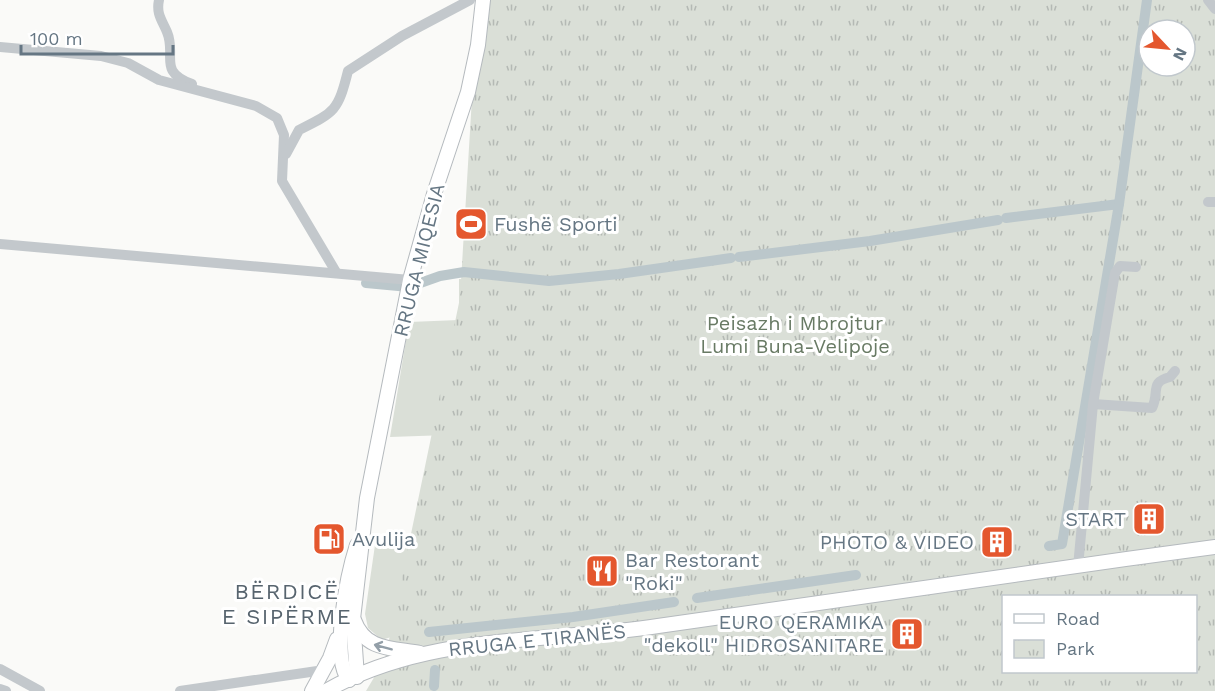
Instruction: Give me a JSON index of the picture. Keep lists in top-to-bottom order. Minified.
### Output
{"streets":{"main road":["RRUGA MIQESIA","RRUGA E TIRANËS"]},"districts":["BËRDICË E SIPËRME"],"parks":["Peisazh i Mbrojtur Lumi Buna-Velipoje"],"places":{"sports":["Fushë Sporti"],"building":["START","PHOTO & VIDEO","EURO QERAMIKA \"dekoll\" HIDROSANITARE"],"fuel station":["Avulija"],"restaurant":["Bar Restorant \"Roki\""]},"legend":["Road","Park"],"scale_bar":"100 m","north":"bottom right"}
